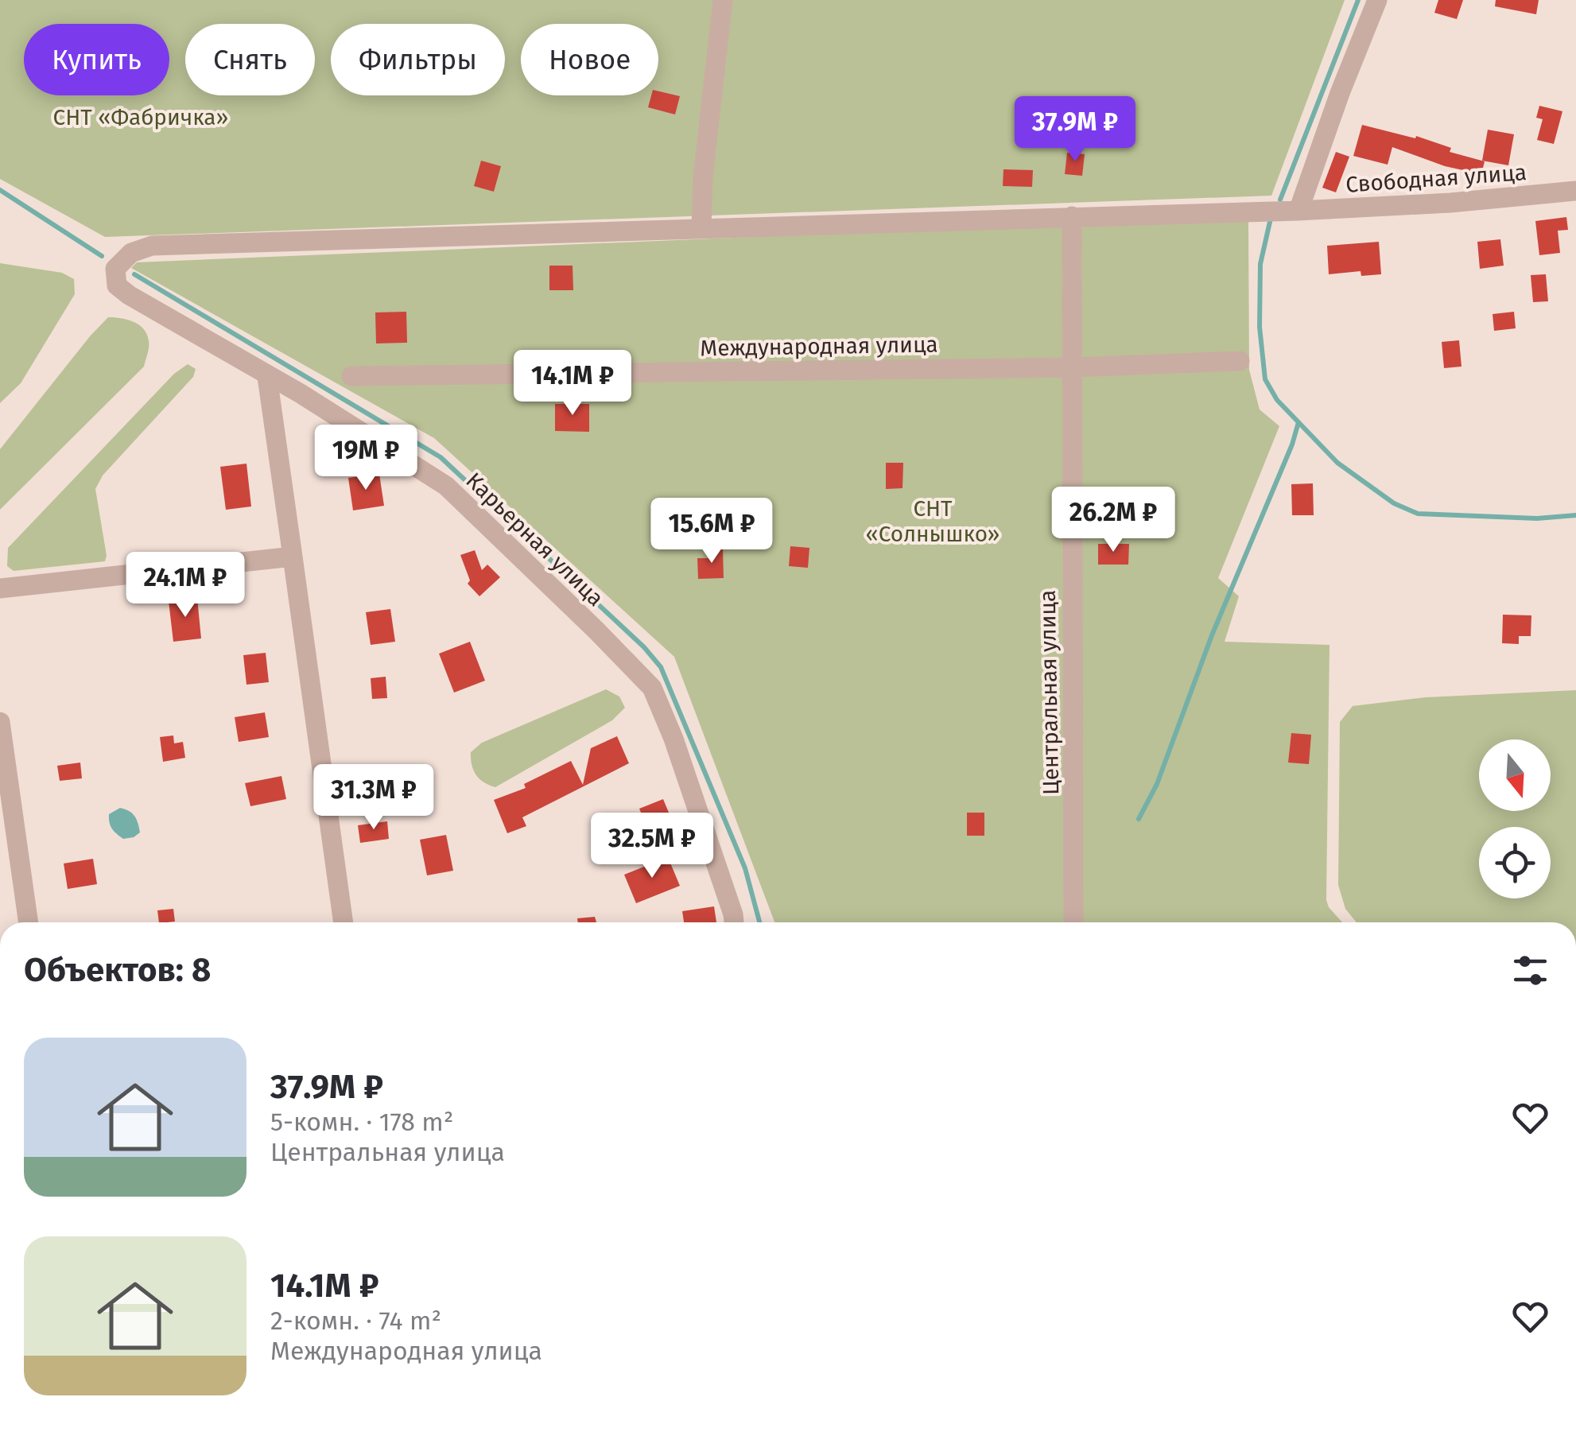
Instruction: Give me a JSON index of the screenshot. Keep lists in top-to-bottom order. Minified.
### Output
{"streets":{"street":["Свободная улица","Международная улица","Карьерная улица","Центральная улица"]},"crossings":[["Свободная улица","Карьерная улица"],["Свободная улица","Центральная улица"],["Международная улица","Центральная улица"]],"parks":["СНТ «Фабричка»","СНТ «Солнышко»"],"north":"bottom","page":{"chip":["Купить","Снять","Фильтры","Новое"],"price":["37.9M ₽","14.1M ₽","19M ₽","26.2M ₽","15.6M ₽","24.1M ₽","31.3M ₽","32.5M ₽"],"heading":"Объектов: 8","list":[{"name":"37.9M ₽","note":"5-комн. · 178 m² · Центральная улица"},{"name":"14.1M ₽","note":"2-комн. · 74 m² · Международная улица"}]}}
